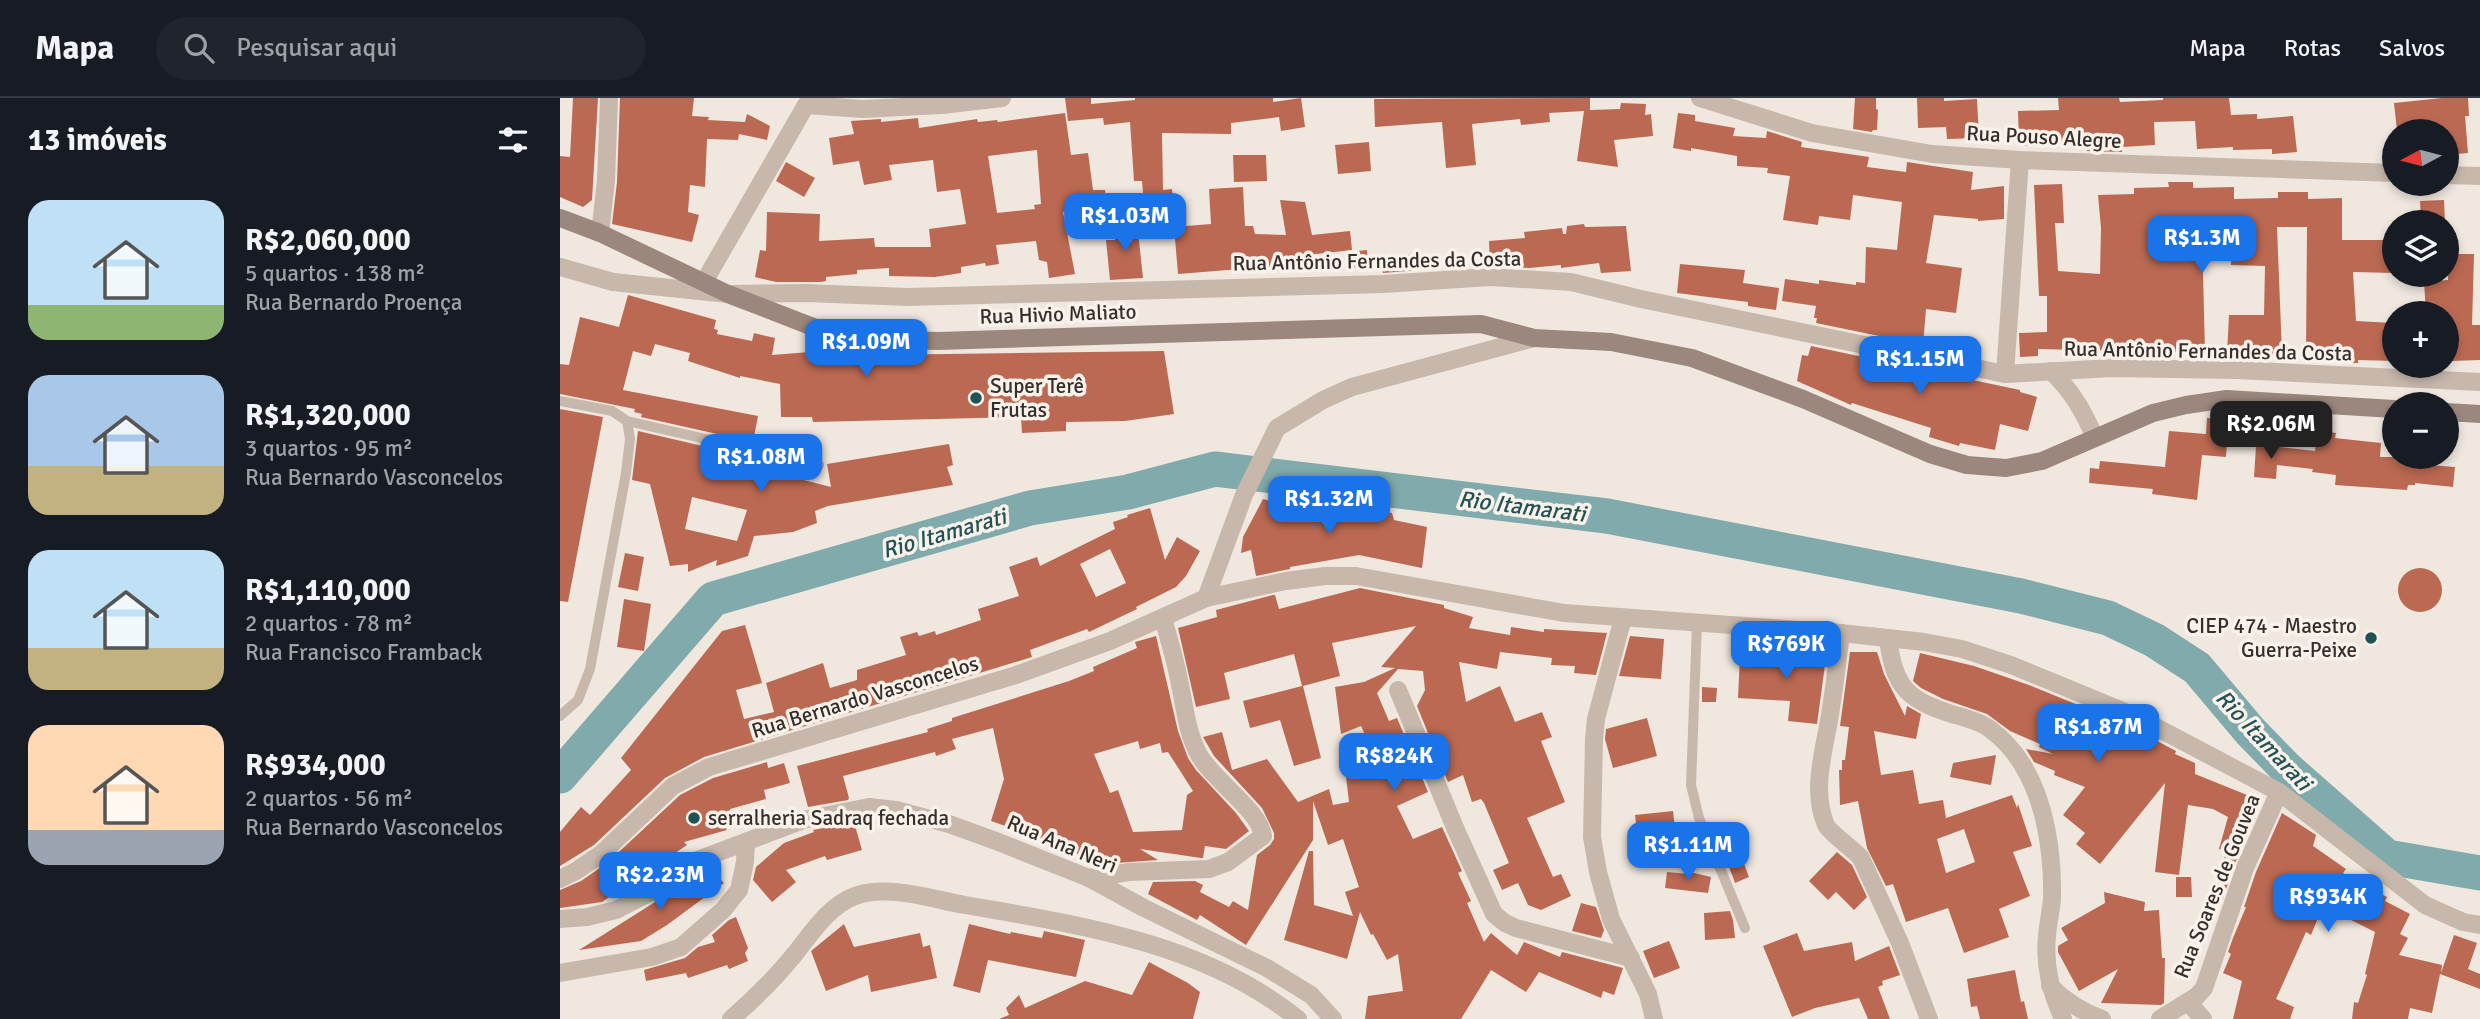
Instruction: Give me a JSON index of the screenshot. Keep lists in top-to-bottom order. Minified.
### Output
{"streets":{"street":["Rua Pouso Alegre","Rua Antônio Fernandes da Costa","Rua Hivio Maliato","Rua Bernardo Vasconcelos","Rua Ana Neri","Rua Soares de Gouvea"]},"crossings":[["Rua Antônio Fernandes da Costa","Rua Hivio Maliato"],["Rua Bernardo Vasconcelos","Rua Soares de Gouvea"]],"water":["Rio Itamarati"],"places":["Super Terê Frutas","CIEP 474 - Maestro Guerra-Peixe","serralheria Sadraq fechada"],"north":"left","page":{"header":"Mapa","search":"Pesquisar aqui","nav":["Mapa","Rotas","Salvos"],"heading":"13 imóveis","map_buttons":["+","−"],"list":[{"name":"R$2,060,000","note":"5 quartos · 138 m² · Rua Bernardo Proença"},{"name":"R$1,320,000","note":"3 quartos · 95 m² · Rua Bernardo Vasconcelos"},{"name":"R$1,110,000","note":"2 quartos · 78 m² · Rua Francisco Framback"},{"name":"R$934,000","note":"2 quartos · 56 m² · Rua Bernardo Vasconcelos"}],"price":["R$1.03M","R$1.3M","R$1.09M","R$1.15M","R$2.06M","R$1.08M","R$1.32M","R$769K","R$1.87M","R$824K","R$1.11M","R$2.23M","R$934K"]}}
